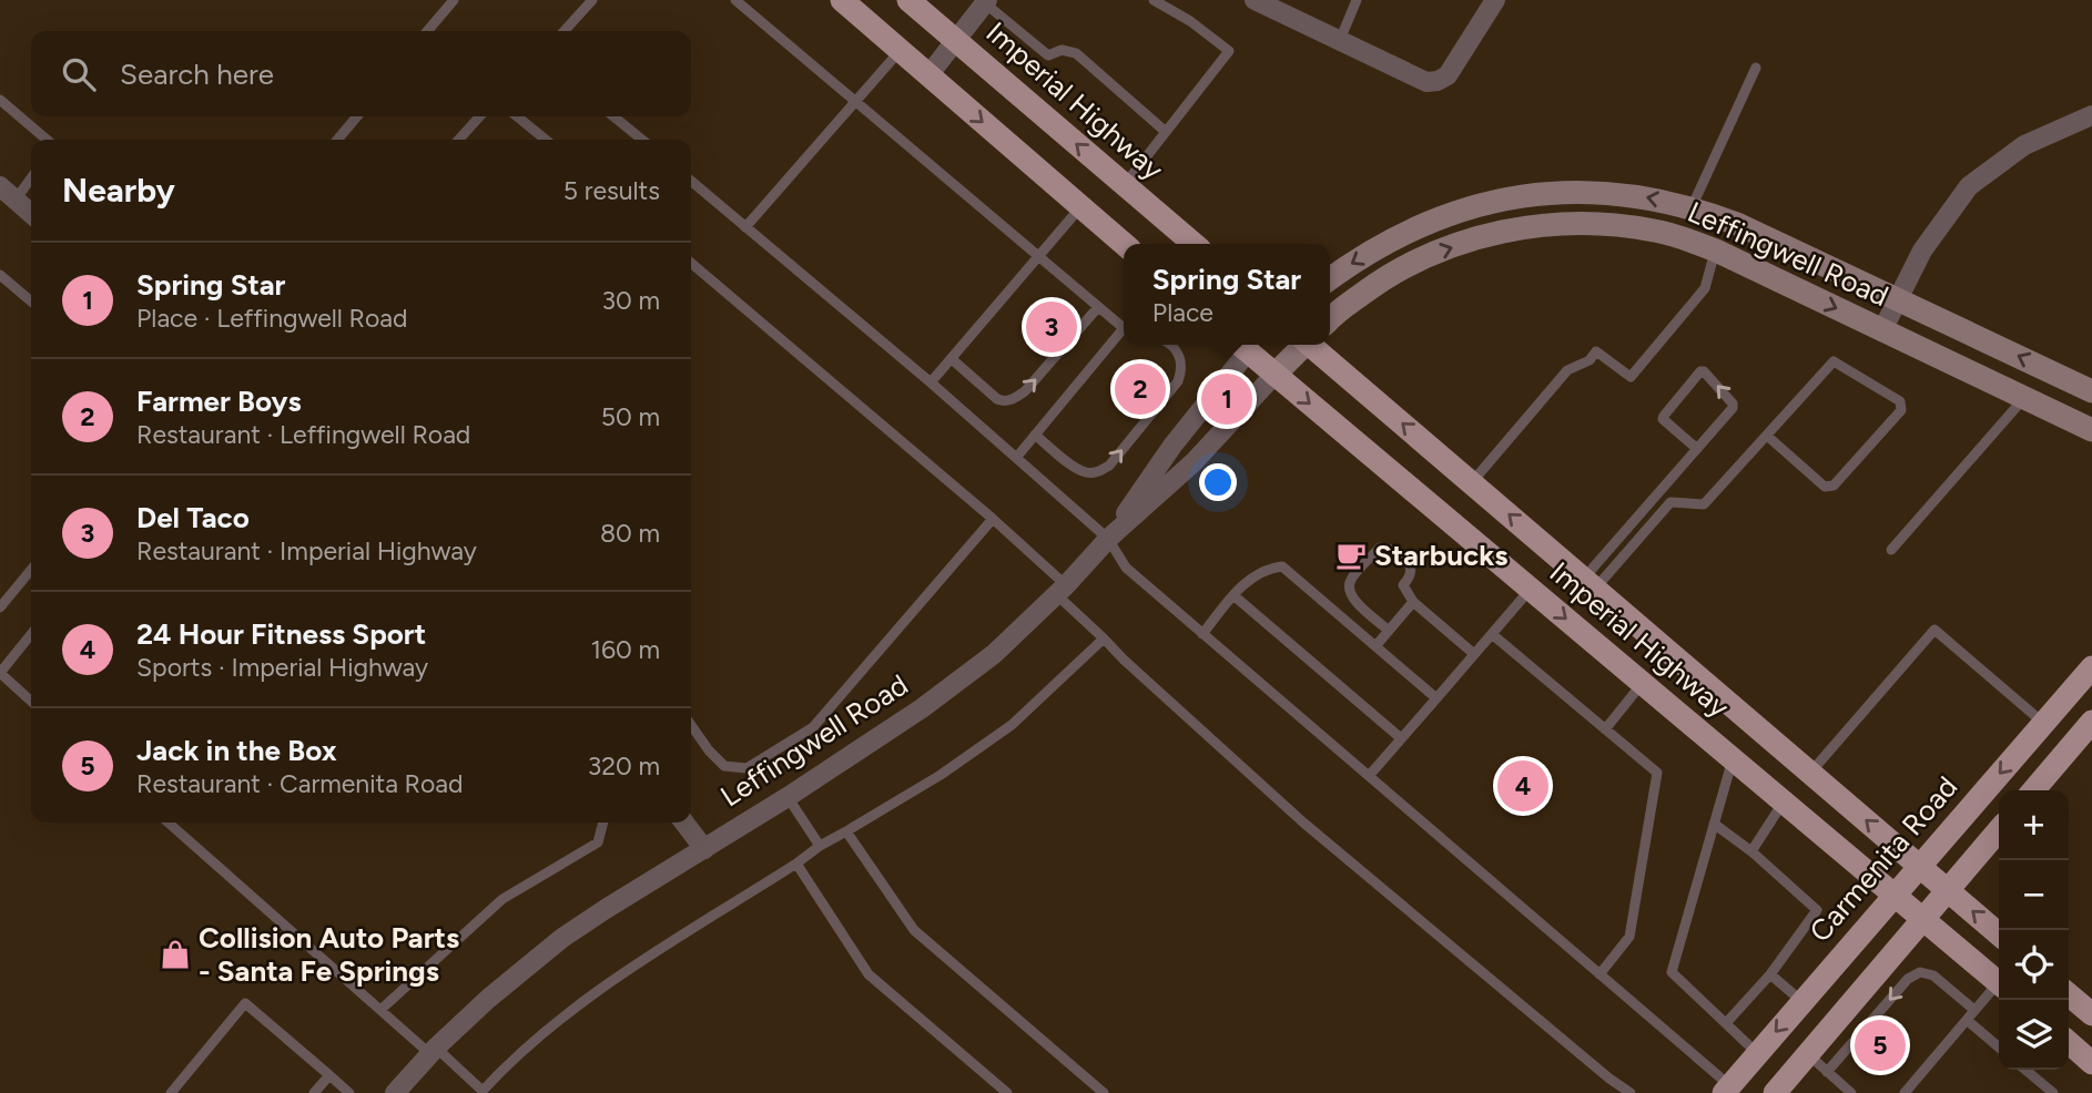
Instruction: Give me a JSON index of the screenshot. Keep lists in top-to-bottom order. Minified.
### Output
{"streets":{"main road":["Imperial Highway","Leffingwell Road","Carmenita Road"]},"crossings":[["Imperial Highway","Leffingwell Road"],["Imperial Highway","Carmenita Road"]],"places":{"cafe":["Starbucks"],"shop":["Collision Auto Parts - Santa Fe Springs"]},"page":{"search":"Search here","heading":["Nearby","5 results"],"list":[{"mark":"1","name":"Spring Star","note":"Place · Leffingwell Road","value":"30 m"},{"mark":"2","name":"Farmer Boys","note":"Restaurant · Leffingwell Road","value":"50 m"},{"mark":"3","name":"Del Taco","note":"Restaurant · Imperial Highway","value":"80 m"},{"mark":"4","name":"24 Hour Fitness Sport","note":"Sports · Imperial Highway","value":"160 m"},{"mark":"5","name":"Jack in the Box","note":"Restaurant · Carmenita Road","value":"320 m"}],"popup":["Spring Star","Place"],"pins":["3","2","1","4","5"],"map_buttons":["+","−"]}}
